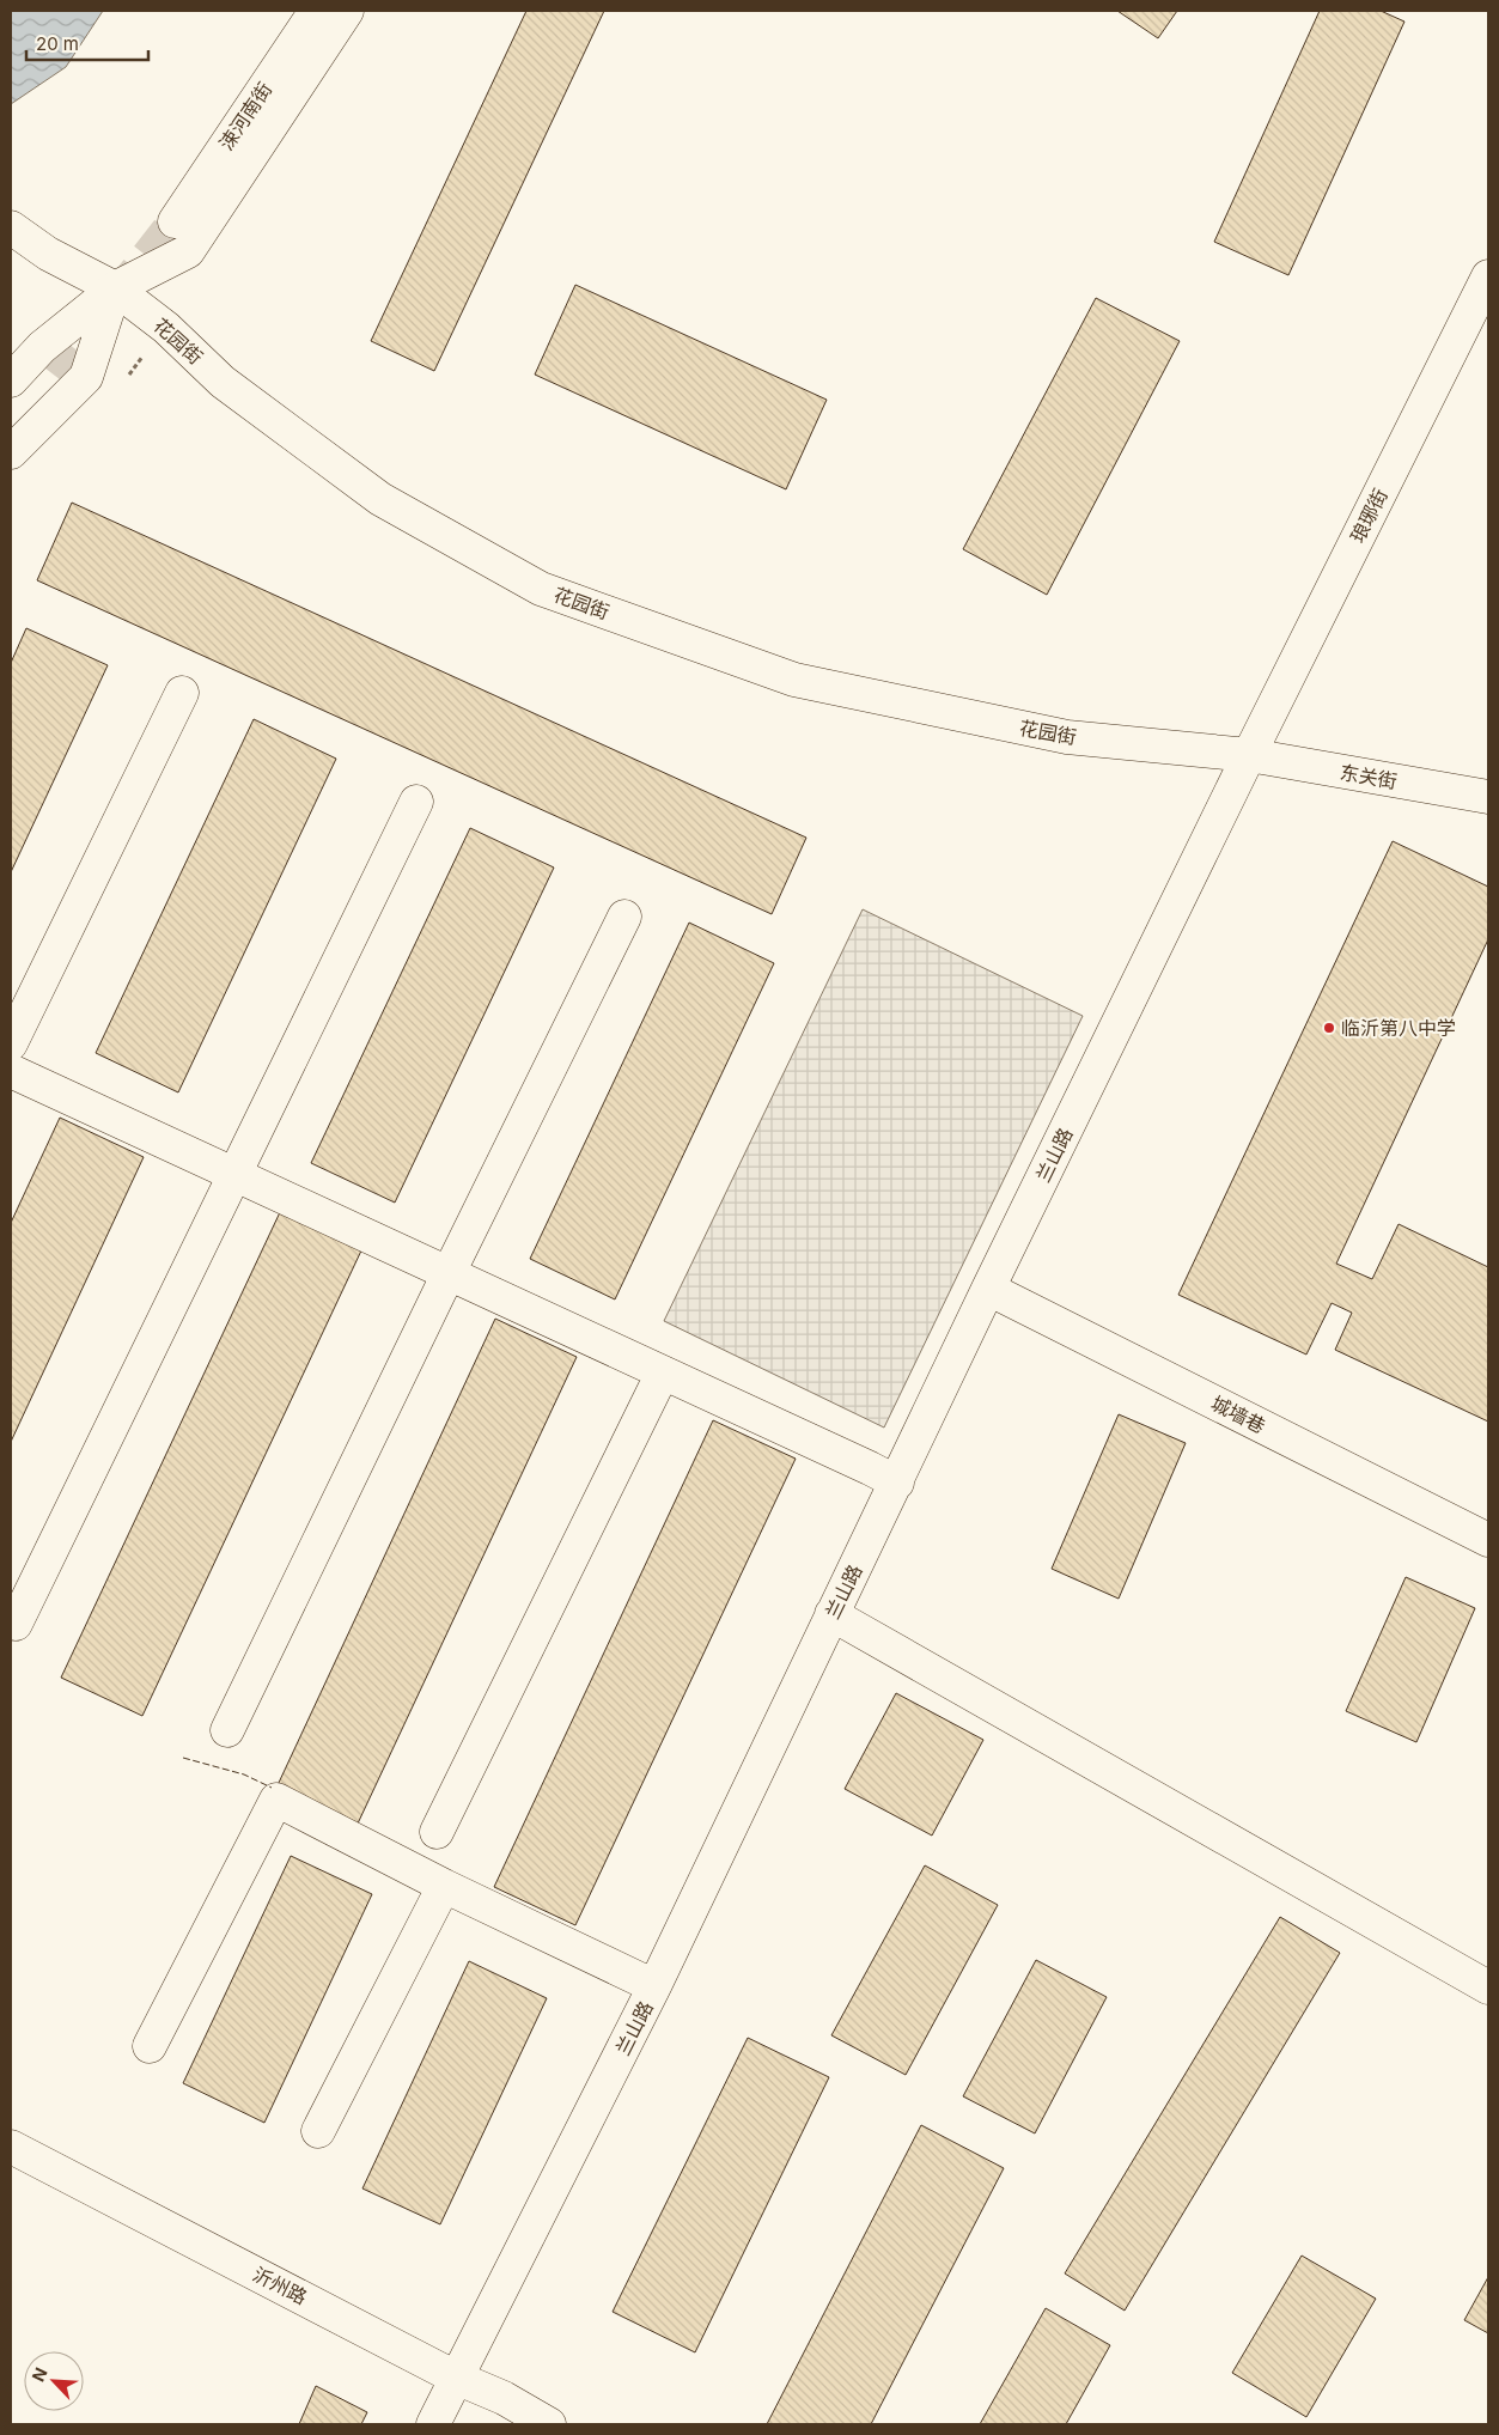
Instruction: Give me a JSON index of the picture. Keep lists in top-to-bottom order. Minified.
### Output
{"streets":{"street":["涑河南街","花园街","琅琊街","东关街","兰山路","城墙巷","沂州路"]},"crossings":[["花园街","琅琊街"],["花园街","东关街"],["花园街","兰山路"],["琅琊街","东关街"],["琅琊街","兰山路"],["东关街","兰山路"],["兰山路","城墙巷"],["兰山路","沂州路"]],"places":["临沂第八中学"],"scale_bar":"20 m","north":"top left"}
